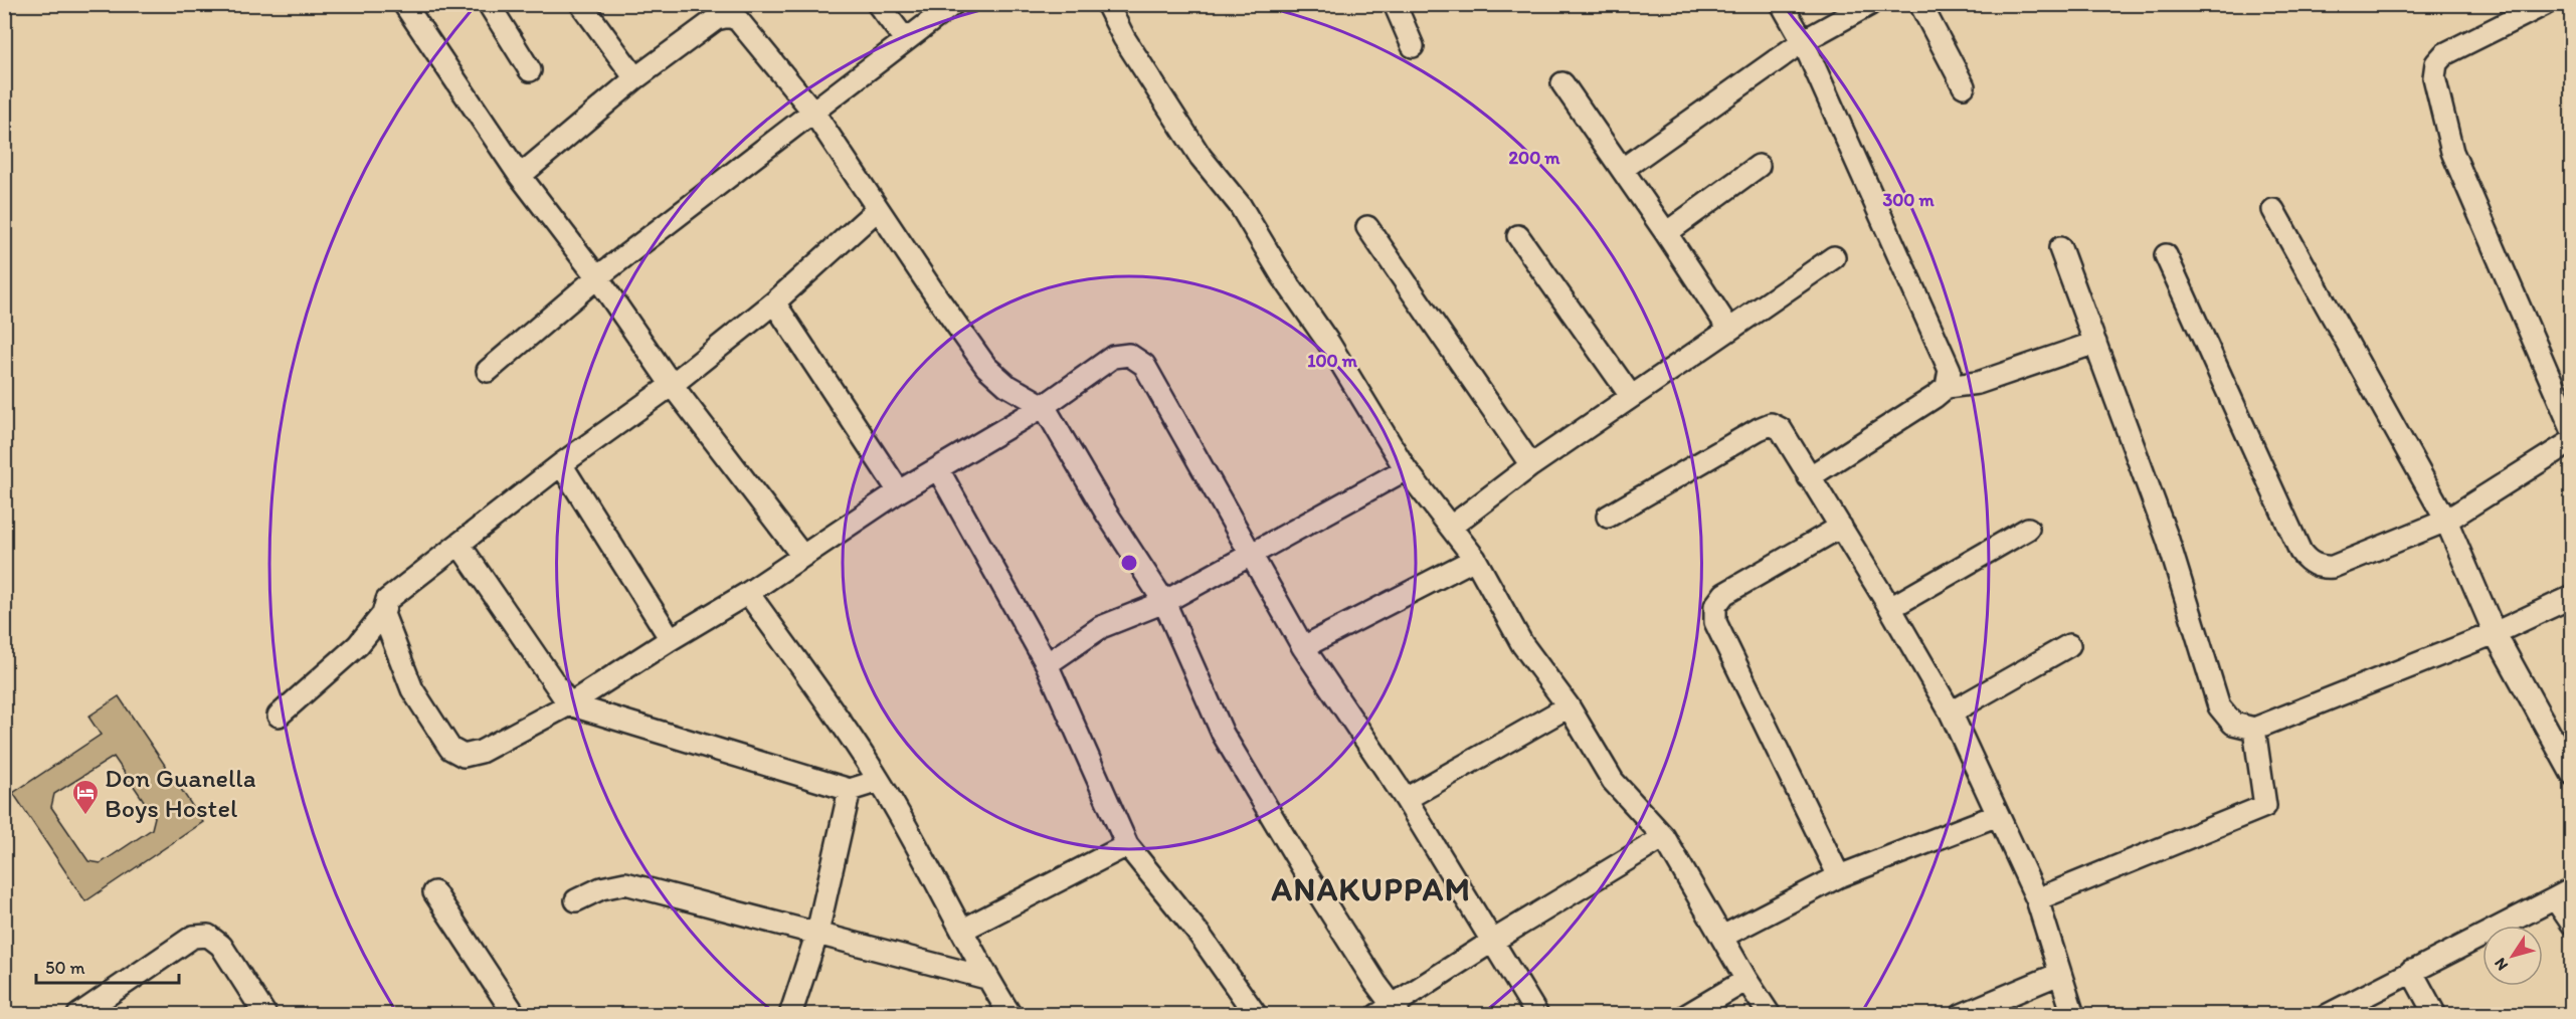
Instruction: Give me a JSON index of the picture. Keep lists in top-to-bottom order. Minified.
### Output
{"districts":["ANAKUPPAM"],"places":{"hotel":["Don Guanella Boys Hostel"]},"scale_bar":"50 m","north":"bottom left","rings":["200 m","300 m","100 m"]}
